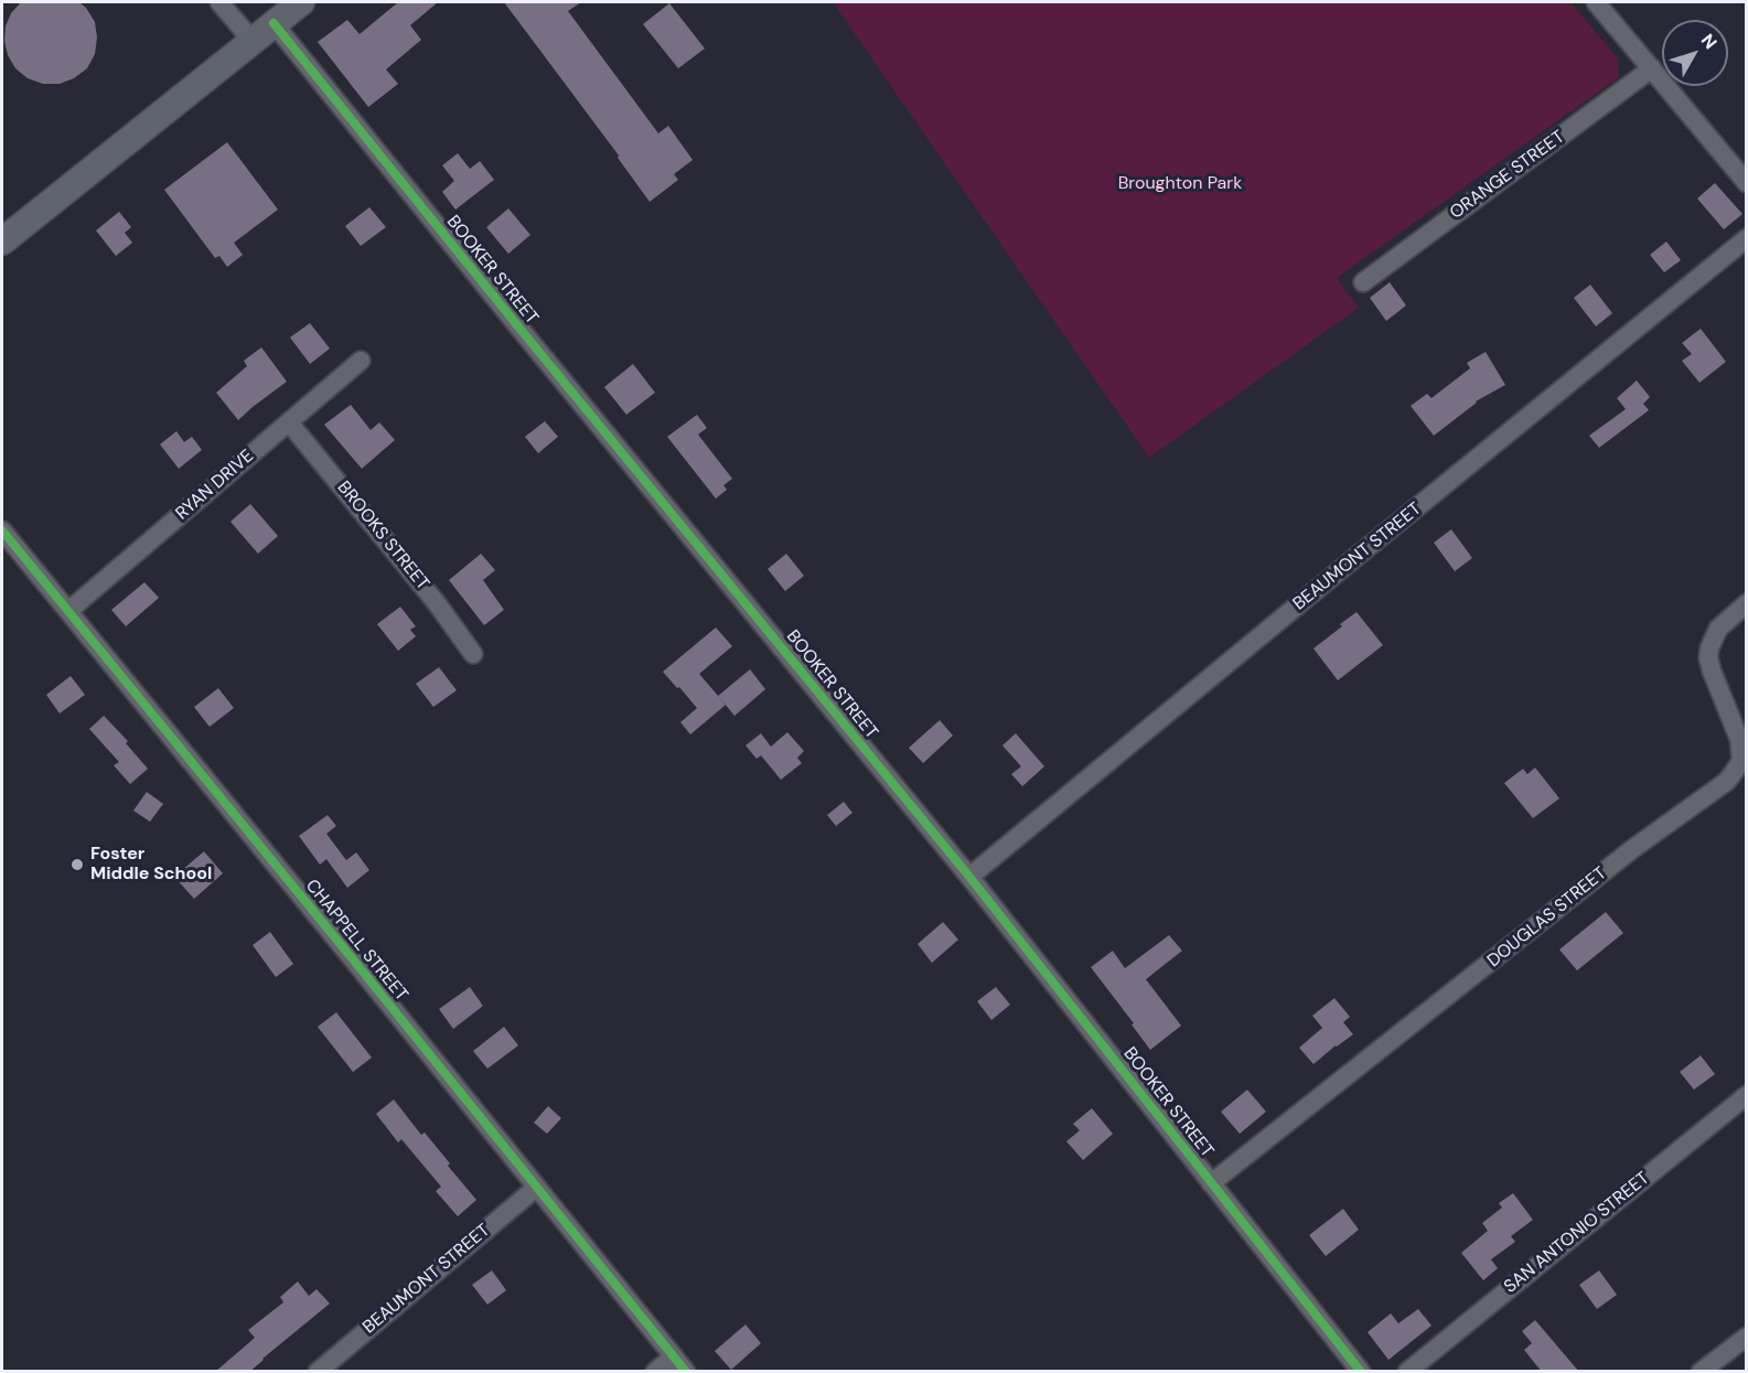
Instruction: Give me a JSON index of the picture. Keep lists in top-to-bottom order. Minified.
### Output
{"streets":{"street":["ORANGE STREET","BOOKER STREET","RYAN DRIVE","BROOKS STREET","BEAUMONT STREET","DOUGLAS STREET","CHAPPELL STREET","SAN ANTONIO STREET"]},"crossings":[["BOOKER STREET","BEAUMONT STREET"],["BOOKER STREET","DOUGLAS STREET"],["RYAN DRIVE","BROOKS STREET"],["RYAN DRIVE","CHAPPELL STREET"],["BEAUMONT STREET","CHAPPELL STREET"]],"parks":["Broughton Park"],"places":["Foster Middle School"],"north":"top right"}
